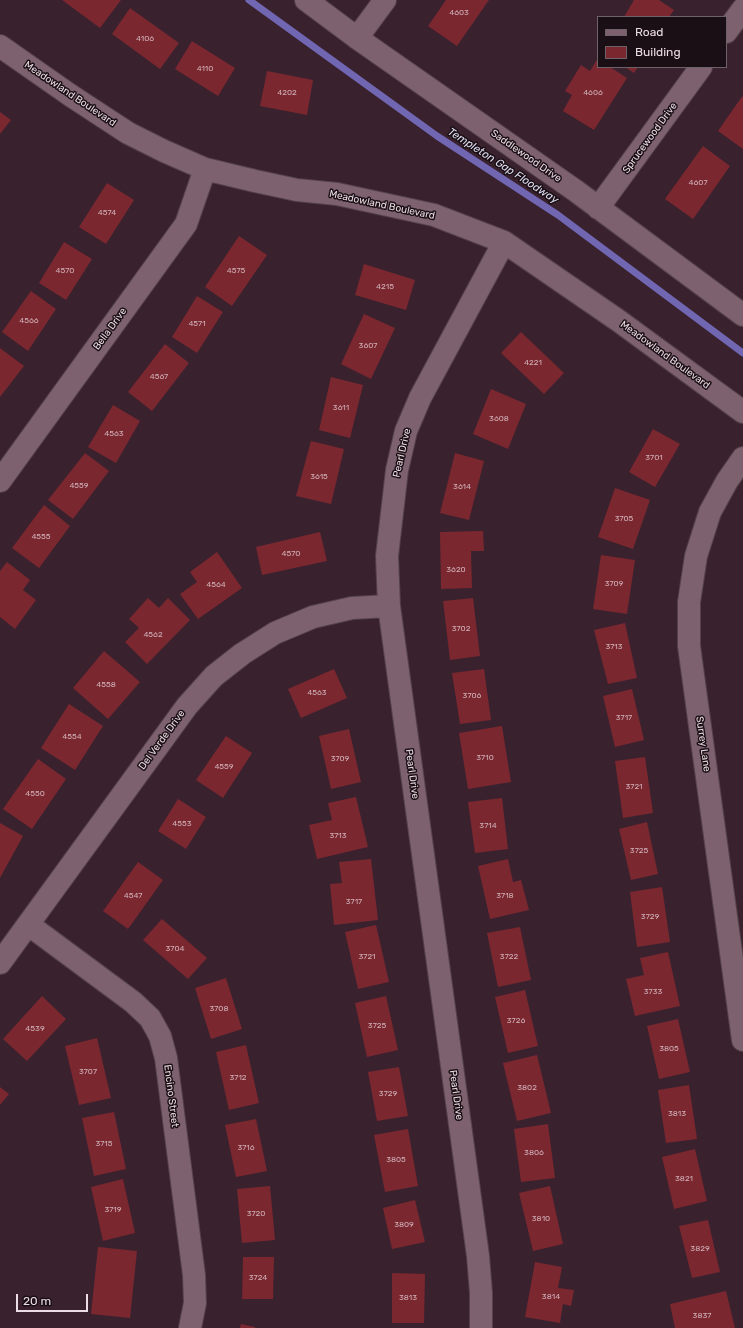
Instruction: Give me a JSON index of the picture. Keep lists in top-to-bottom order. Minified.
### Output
{"streets":{"street":["Meadowland Boulevard","Sprucewood Drive","Saddlewood Drive","Bella Drive","Pearl Drive","Del Verde Drive","Surrey Lane","Encino Street"]},"crossings":[["Meadowland Boulevard","Bella Drive"],["Meadowland Boulevard","Pearl Drive"],["Sprucewood Drive","Saddlewood Drive"],["Pearl Drive","Del Verde Drive"],["Del Verde Drive","Encino Street"]],"water":["Templeton Gap Floodway"],"house_numbers":["4603","4106","4110","4202","4606","4607","4574","4570","4575","4215","4566","4571","3607","4221","4567","3611","3608","4563","3701","3615","4559","3614","3705","4555","4570","3620","3709","4564","3702","4562","3713","4558","4563","3706","3717","4554","3710","3709","4559","3721","4550","4553","3714","3713","3725","4547","3718","3717","3729","3704","3721","3722","3733","3708","3726","3725","4539","3805","3707","3712","3802","3729","3813","3715","3716","3806","3805","3821","3719","3720","3810","3809","3829","3724","3814","3813","3837"],"legend":["Road","Building"],"scale_bar":"20 m"}
